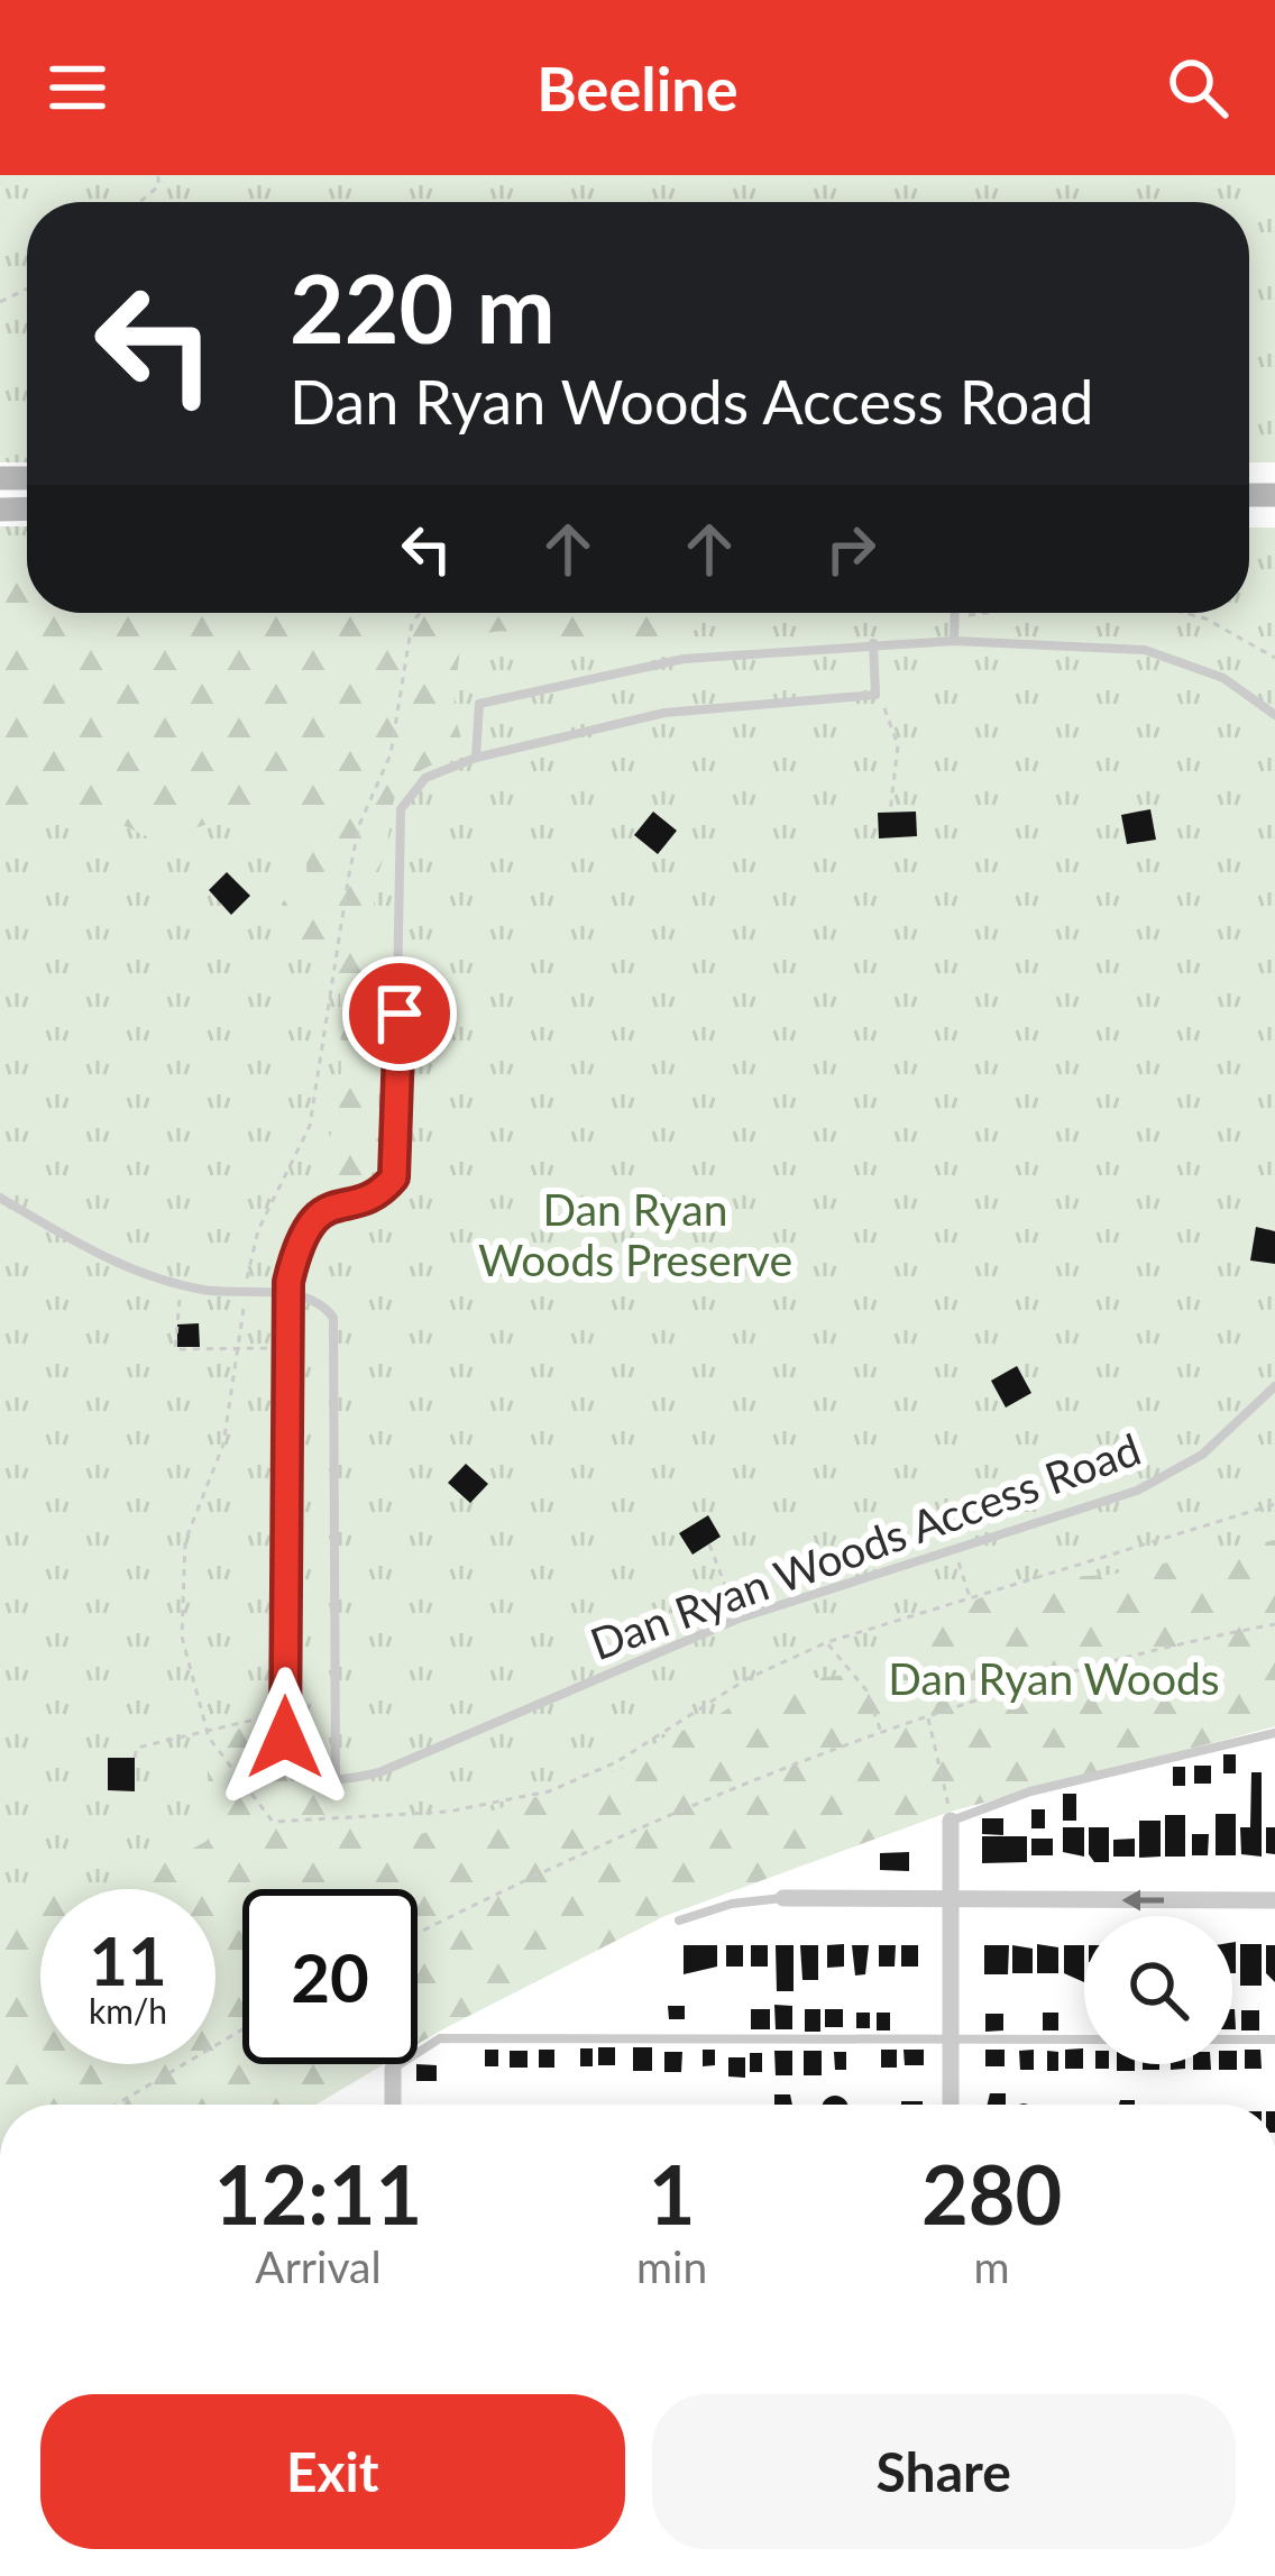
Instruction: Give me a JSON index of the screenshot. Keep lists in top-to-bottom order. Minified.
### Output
{"streets":{"lane":["Dan Ryan Woods Access Road"]},"parks":["Dan Ryan Woods Preserve","Dan Ryan Woods"],"page":{"header":"Beeline","turn":["220 m","Dan Ryan Woods Access Road"],"speed":"11 km/h","limit":"20","eta":["12:11","Arrival","1","min","280","m"],"buttons":["Exit","Share"]}}
